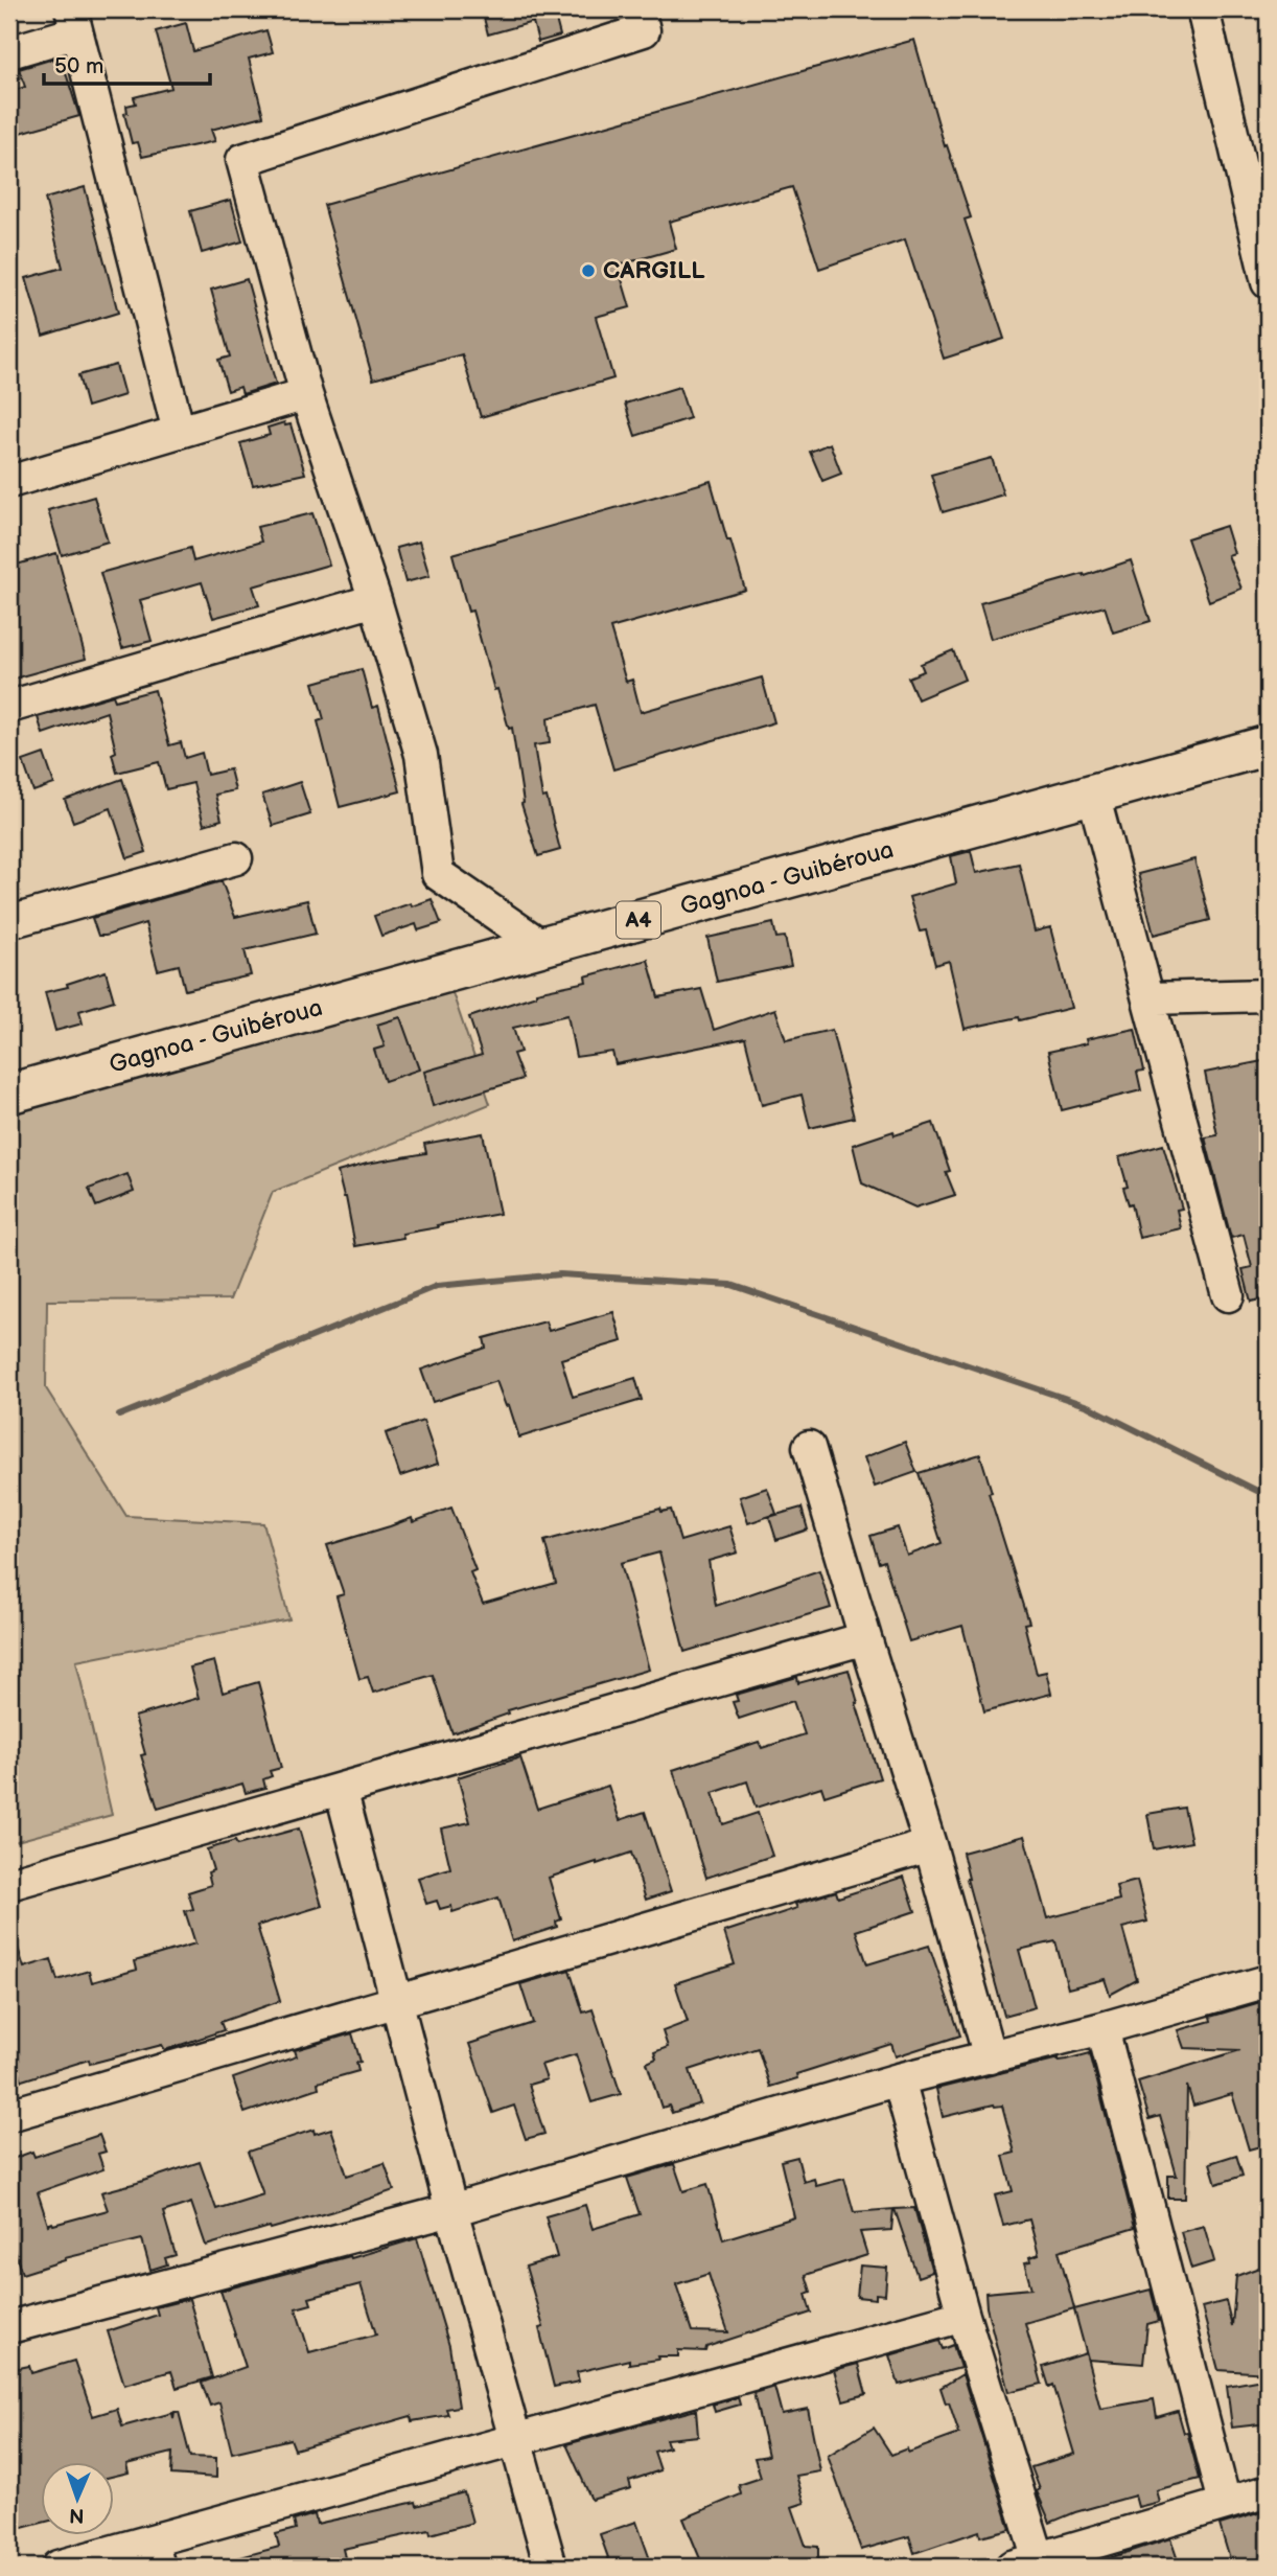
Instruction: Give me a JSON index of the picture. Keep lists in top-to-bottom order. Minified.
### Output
{"streets":{"main road":["Gagnoa - Guibéroua","A4"]},"places":["CARGILL"],"scale_bar":"50 m","north":"bottom"}
